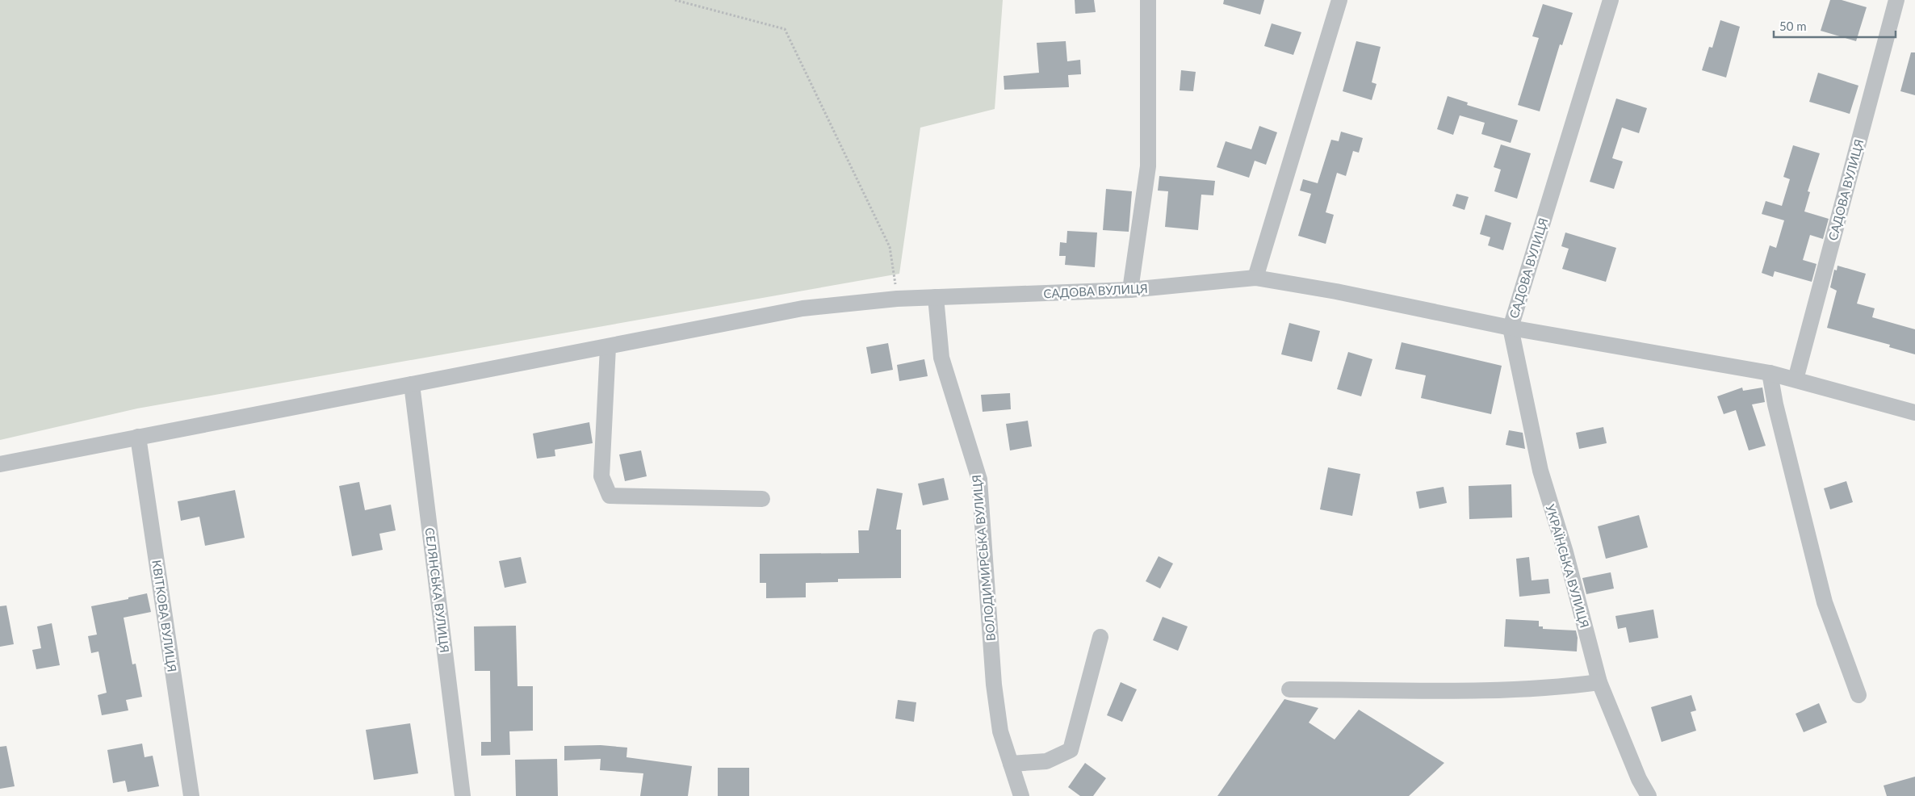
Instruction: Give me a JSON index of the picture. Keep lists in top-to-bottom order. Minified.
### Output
{"streets":{"street":["САДОВА ВУЛИЦЯ","ВОЛОДИМИРСЬКА ВУЛИЦЯ","УКРАЇНСЬКА ВУЛИЦЯ","СЕЛЯНСЬКА ВУЛИЦЯ","КВІТКОВА ВУЛИЦЯ"]},"crossings":[["САДОВА ВУЛИЦЯ","ВОЛОДИМИРСЬКА ВУЛИЦЯ"],["САДОВА ВУЛИЦЯ","УКРАЇНСЬКА ВУЛИЦЯ"],["САДОВА ВУЛИЦЯ","СЕЛЯНСЬКА ВУЛИЦЯ"],["САДОВА ВУЛИЦЯ","КВІТКОВА ВУЛИЦЯ"]],"scale_bar":"50 m"}
